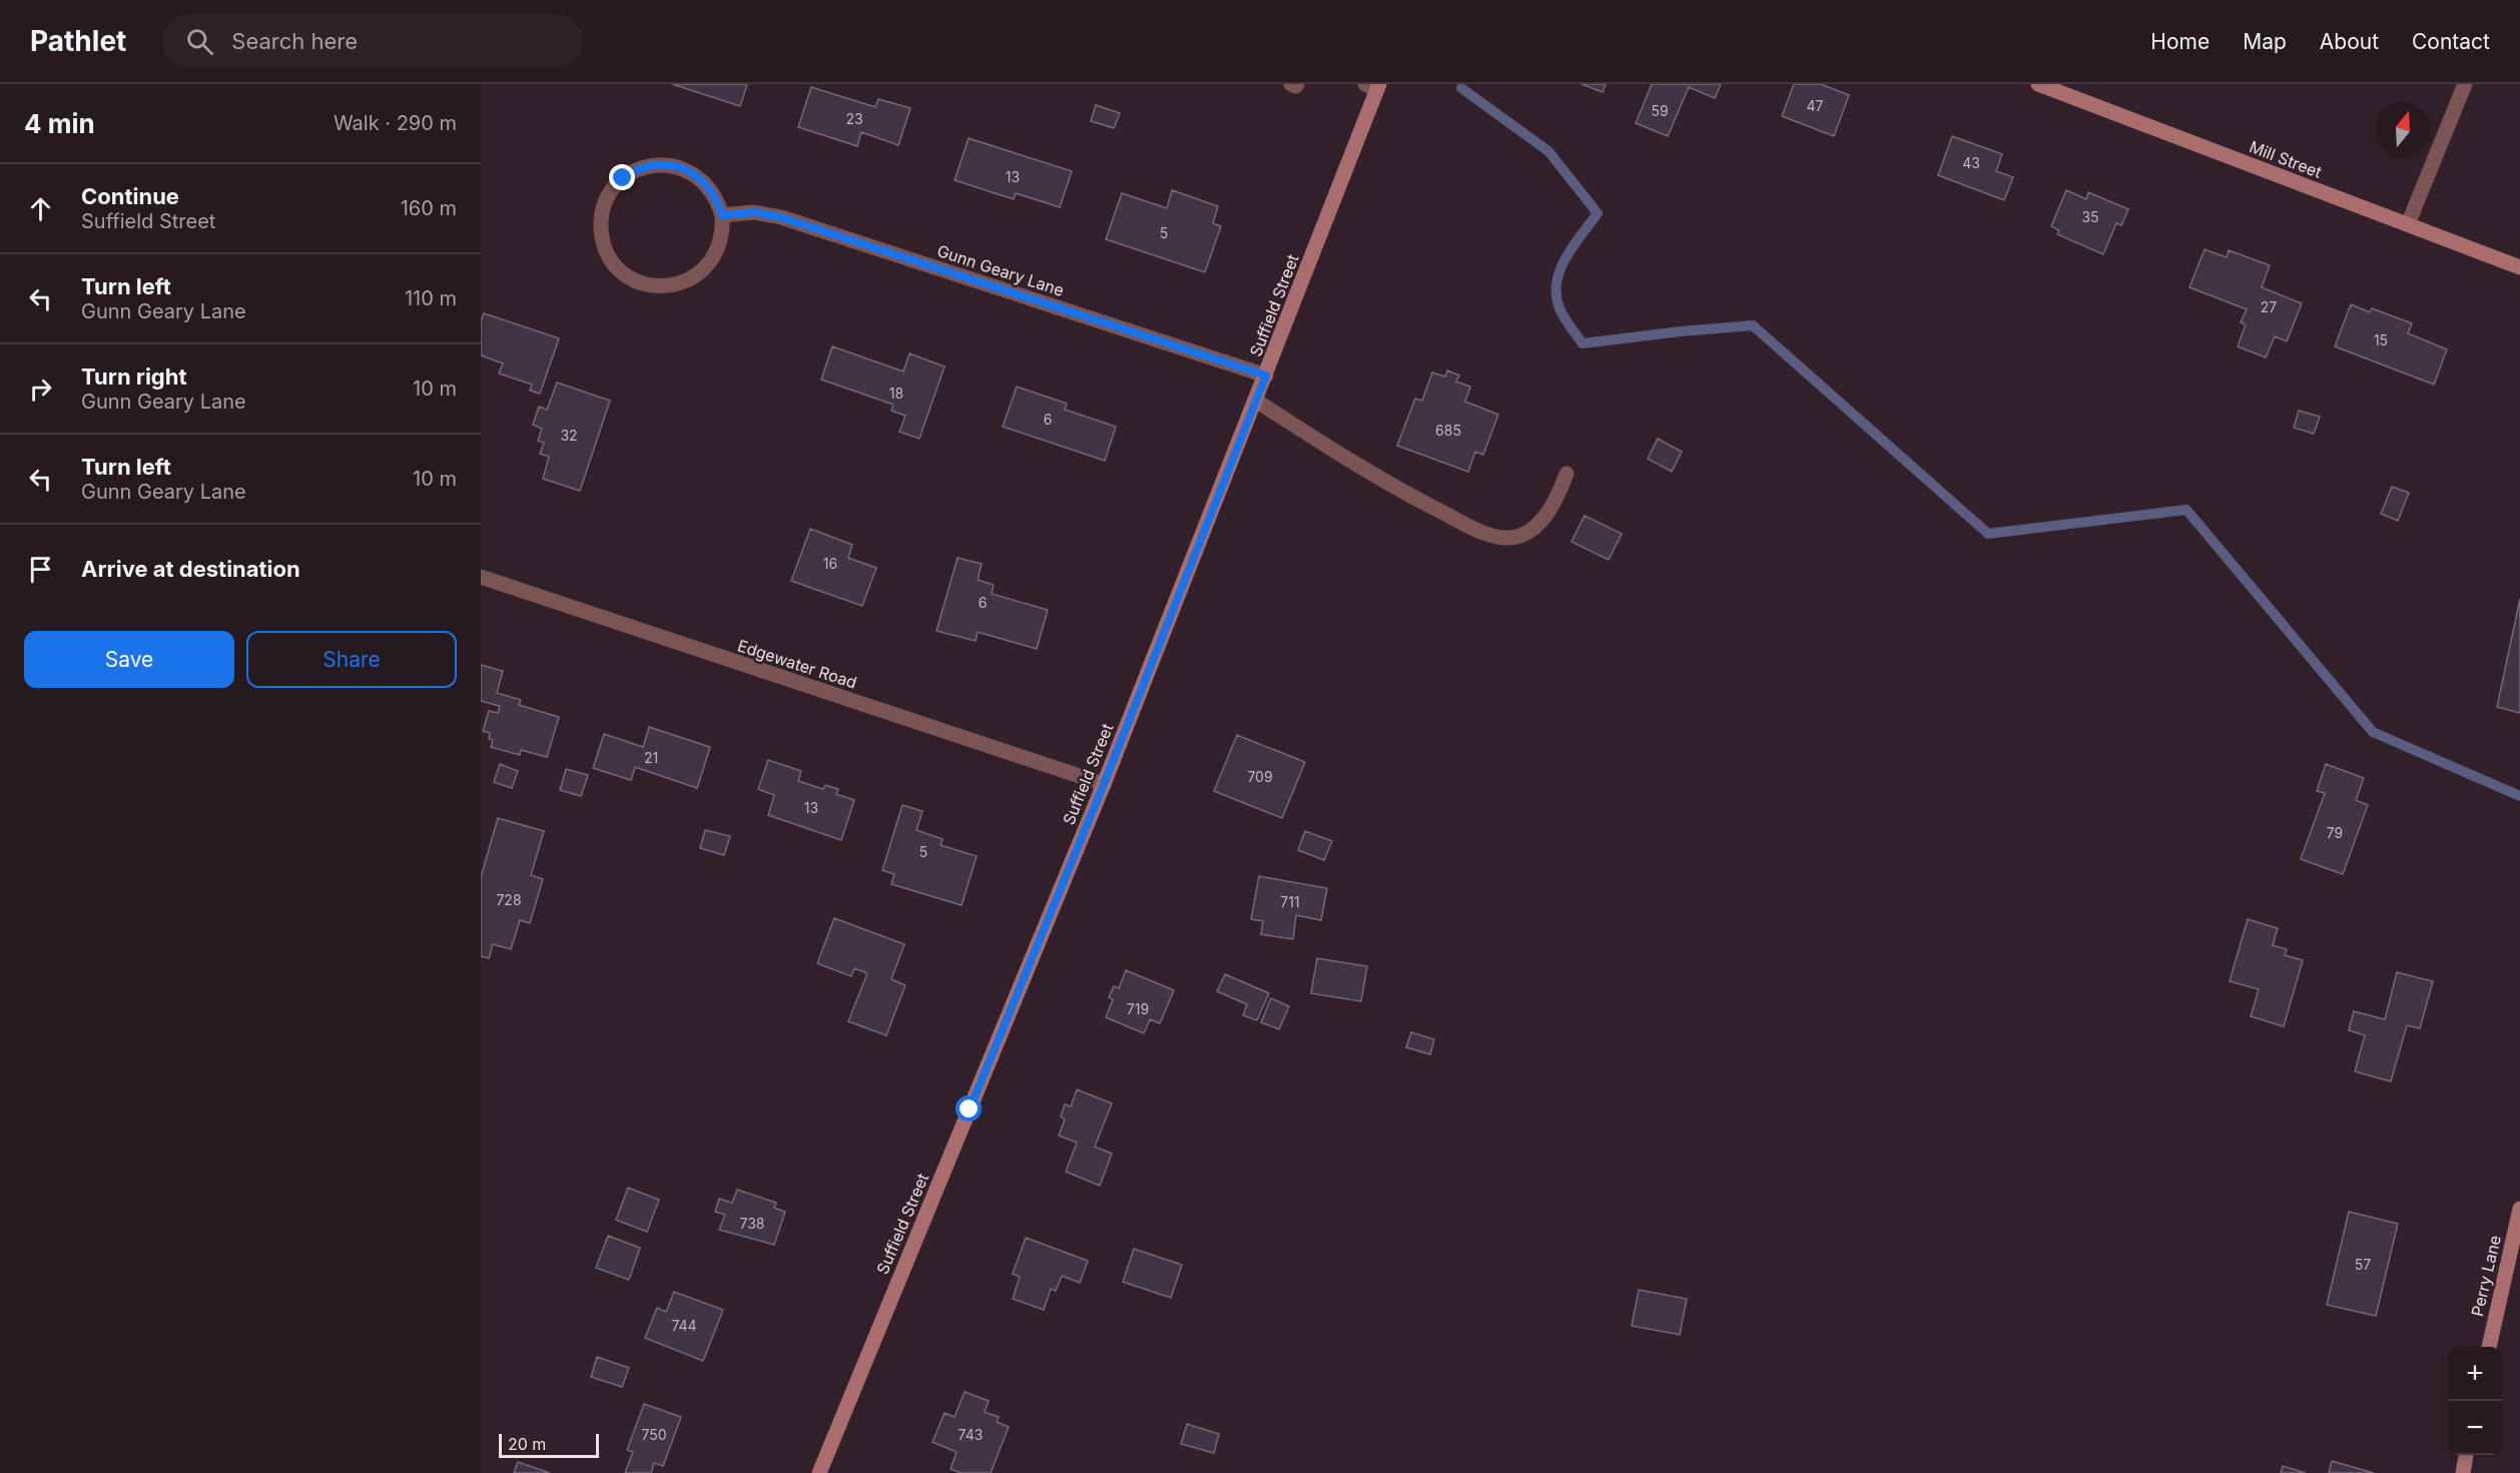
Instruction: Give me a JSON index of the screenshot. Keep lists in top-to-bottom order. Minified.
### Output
{"streets":{"main road":["Mill Street","Suffield Street","Perry Lane"],"street":["Gunn Geary Lane","Edgewater Road"]},"crossings":[["Gunn Geary Lane","Suffield Street"],["Suffield Street","Edgewater Road"]],"house_numbers":["47","59","23","43","13","35","5","27","15","18","6","685","32","16","6","21","709","13","79","5","728","711","719","738","57","744","750","743"],"scale_bar":"20 m","north":"top","page":{"header":"Pathlet","search":"Search here","nav":["Home","Map","About","Contact"],"heading":["4 min","Walk · 290 m"],"list":[["Continue","Suffield Street","160 m"],["Turn left","Gunn Geary Lane","110 m"],["Turn right","Gunn Geary Lane","10 m"],["Turn left","Gunn Geary Lane","10 m"],"Arrive at destination"],"buttons":["Save","Share"],"map_buttons":["+","−"],"scale":"20 m"}}
